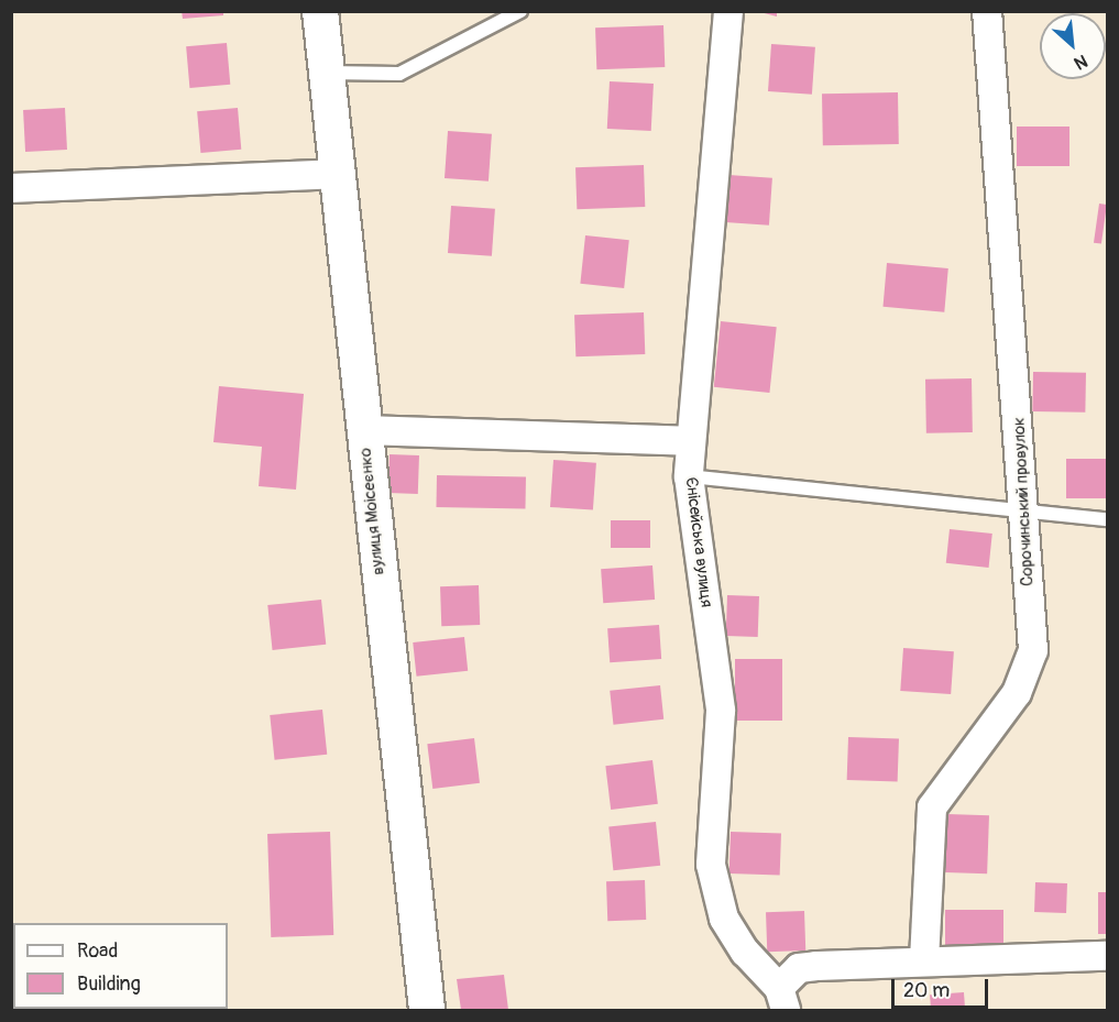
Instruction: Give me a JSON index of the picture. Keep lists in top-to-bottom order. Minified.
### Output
{"streets":{"street":["Сорочинський провулок","вулиця Моісеєнко","Єнісейська вулиця"]},"legend":["Road","Building"],"scale_bar":"20 m","north":"bottom right"}
